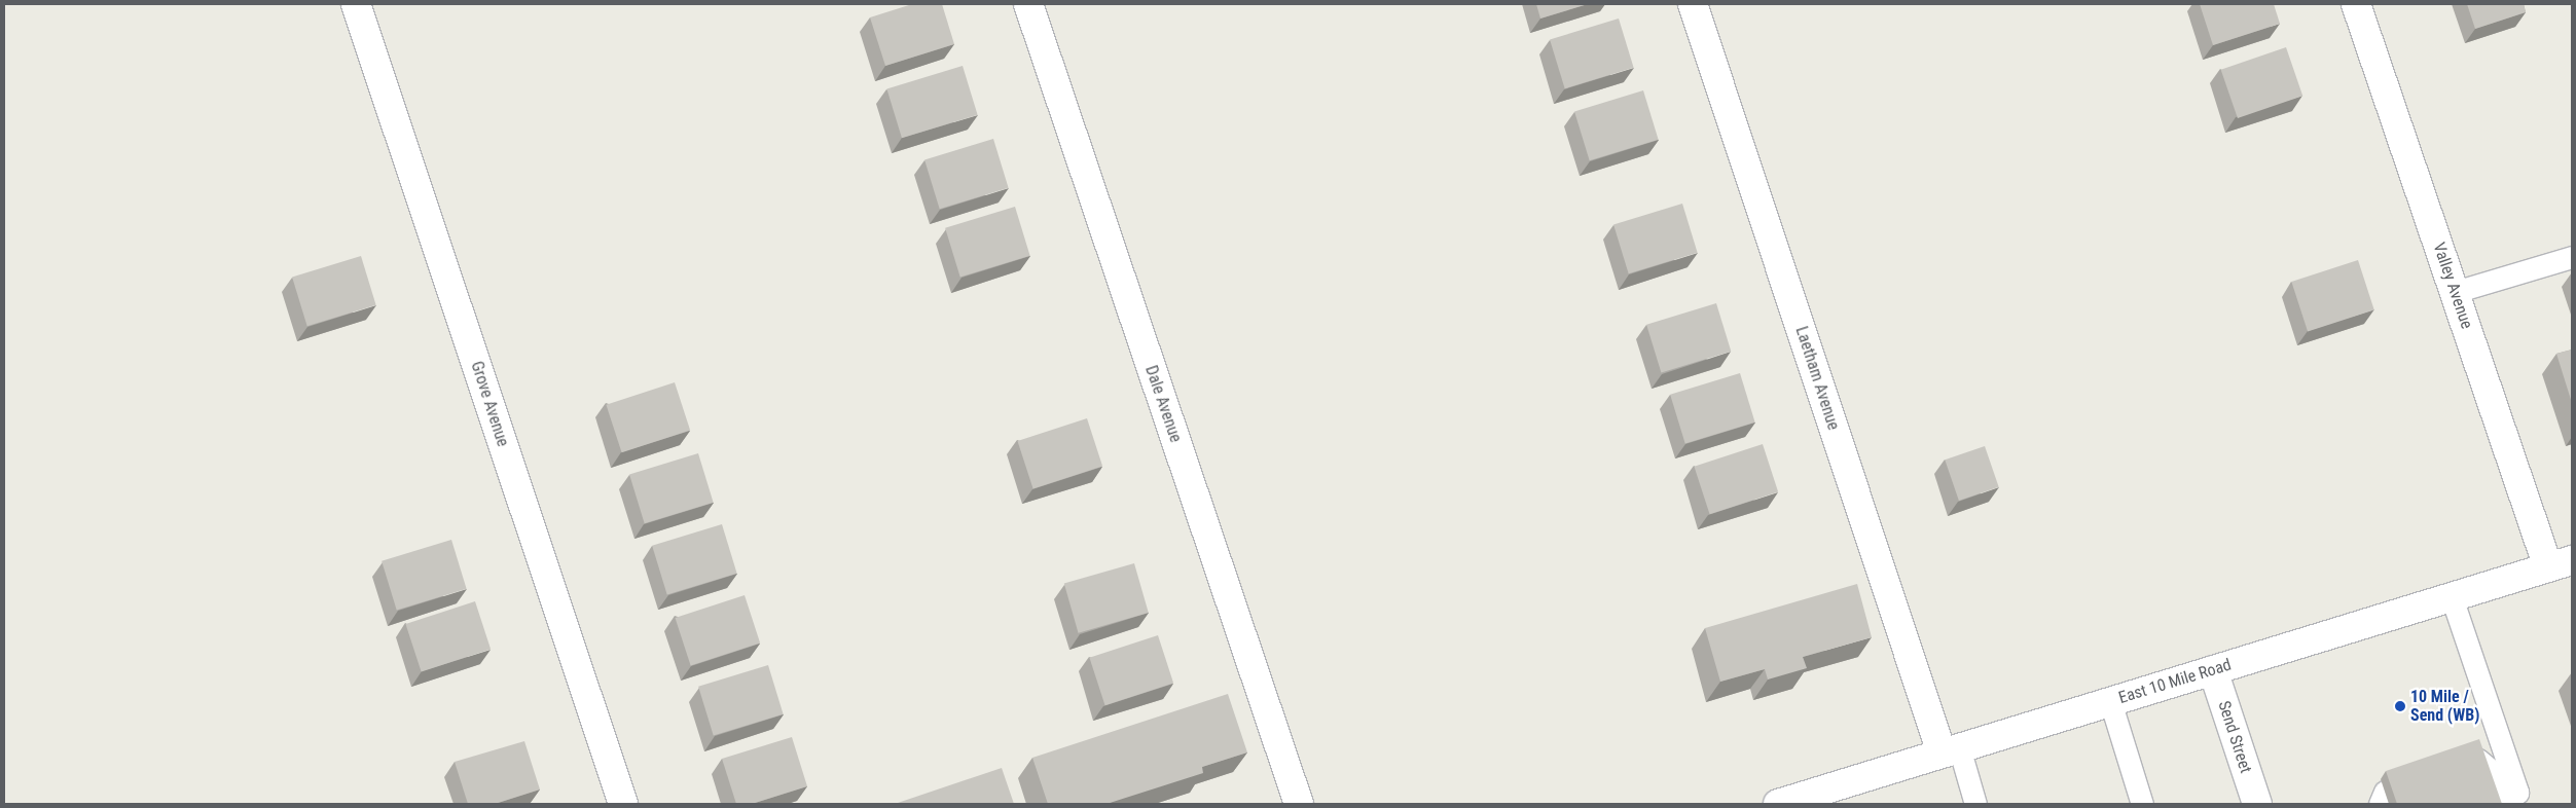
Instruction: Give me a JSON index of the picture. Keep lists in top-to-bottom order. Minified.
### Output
{"streets":{"street":["Valley Avenue","Laetham Avenue","Grove Avenue","Dale Avenue","East 10 Mile Road","Send Street"]},"crossings":[["Valley Avenue","East 10 Mile Road"],["Laetham Avenue","East 10 Mile Road"],["East 10 Mile Road","Send Street"]],"places":["10 Mile / Send (WB)"]}
